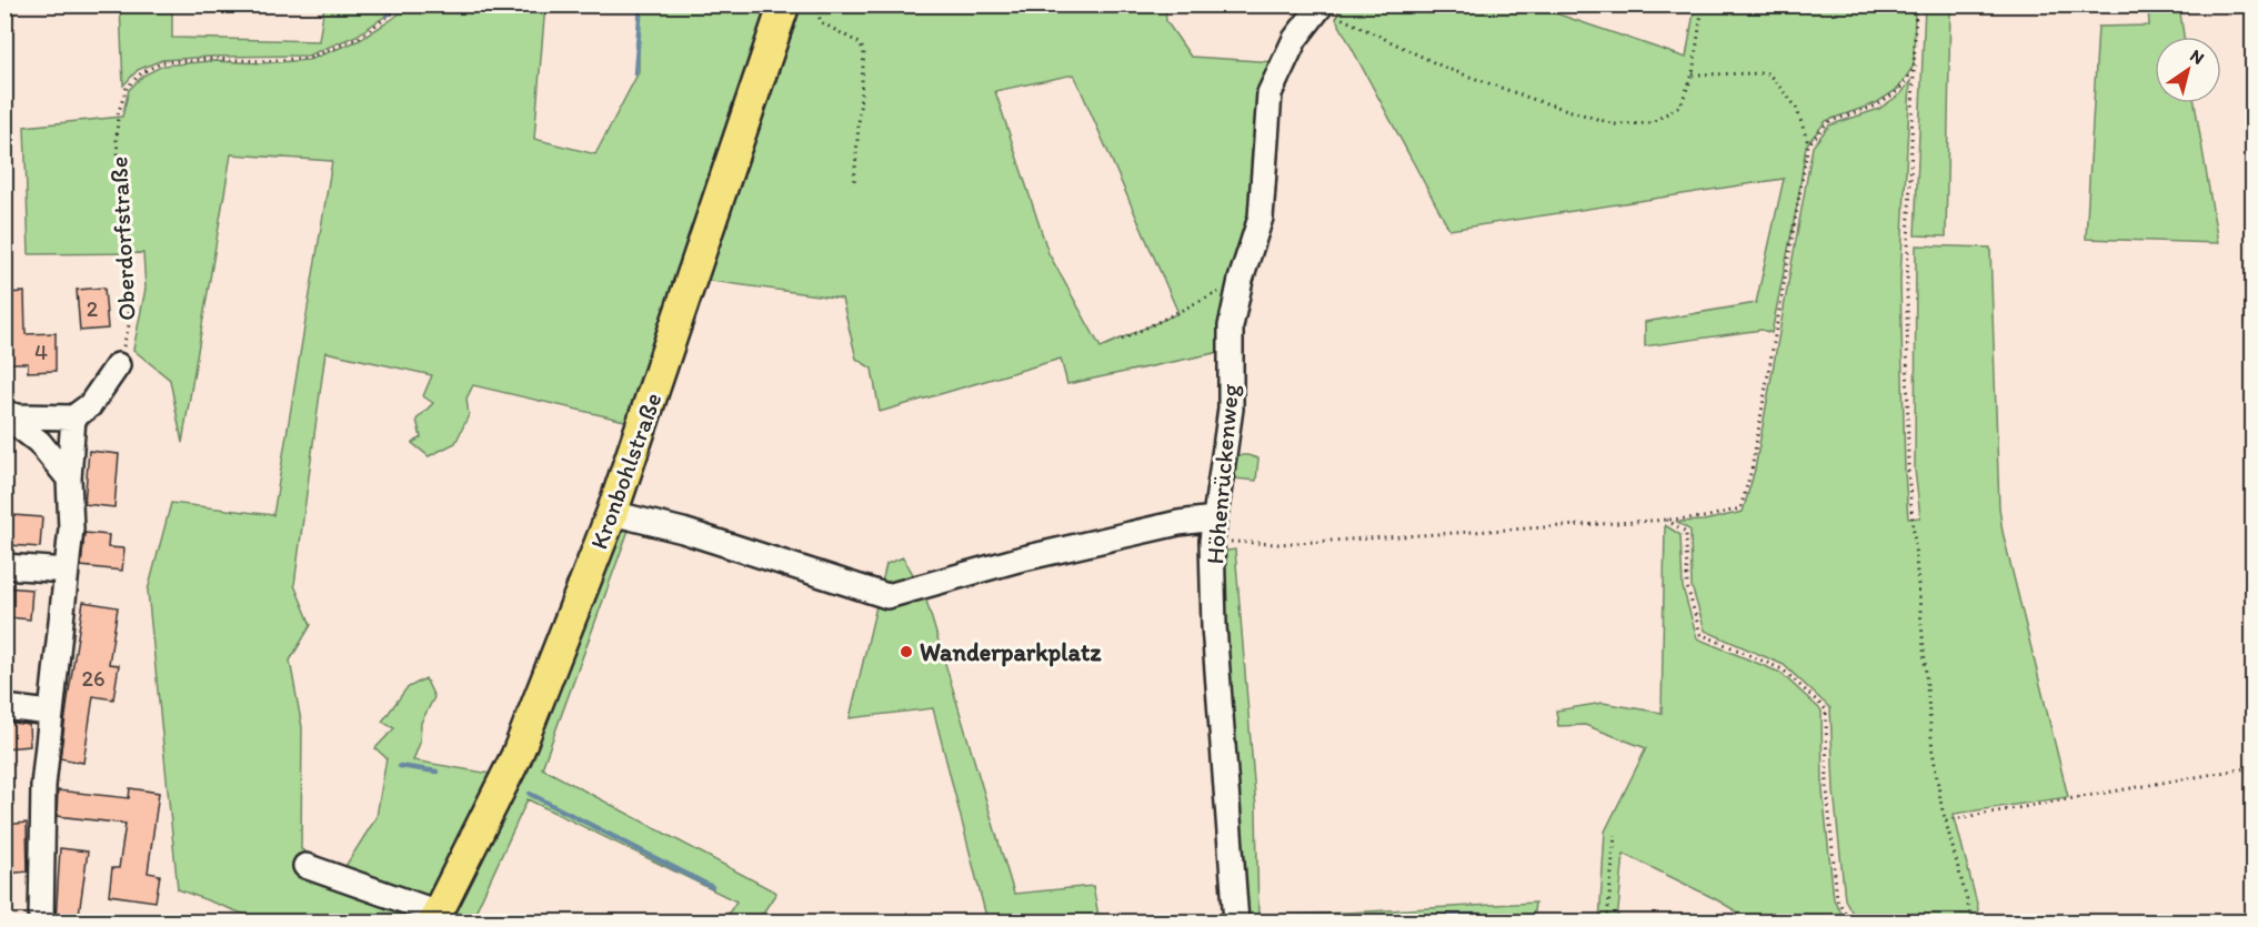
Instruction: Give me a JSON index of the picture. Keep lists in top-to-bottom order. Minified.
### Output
{"streets":{"main road":["Kronbohlstraße"],"street":["Höhenrückenweg"],"path":["Oberdorfstraße"]},"places":["Wanderparkplatz"],"house_numbers":["2","4","26"],"north":"top right"}
